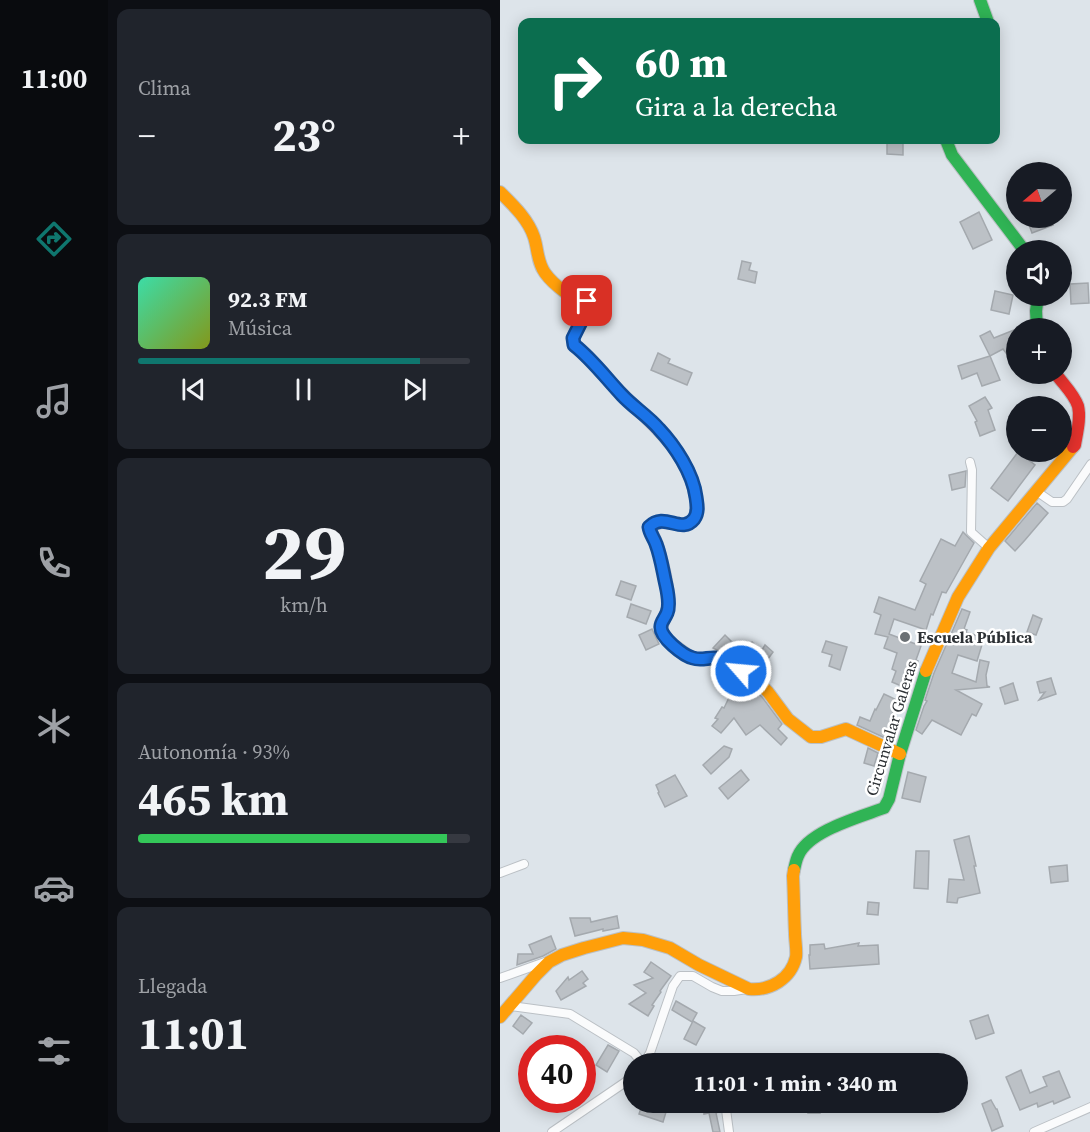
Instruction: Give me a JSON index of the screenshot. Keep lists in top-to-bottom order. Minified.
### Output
{"streets":{"main road":["Circunvalar Galeras"]},"places":["Escuela Pública"],"north":"left","page":{"tabs":"11:00","tile":["Clima",["29","km/h"],["Autonomía · 93%","465 km"],["Llegada","11:01"]],"turn":["60 m","Gira a la derecha"],"heat":["−","23°","+"],"map_buttons":["+","−"],"song":["92.3 FM","Música"],"limit":"40","trip":"11:01 · 1 min · 340 m"}}
